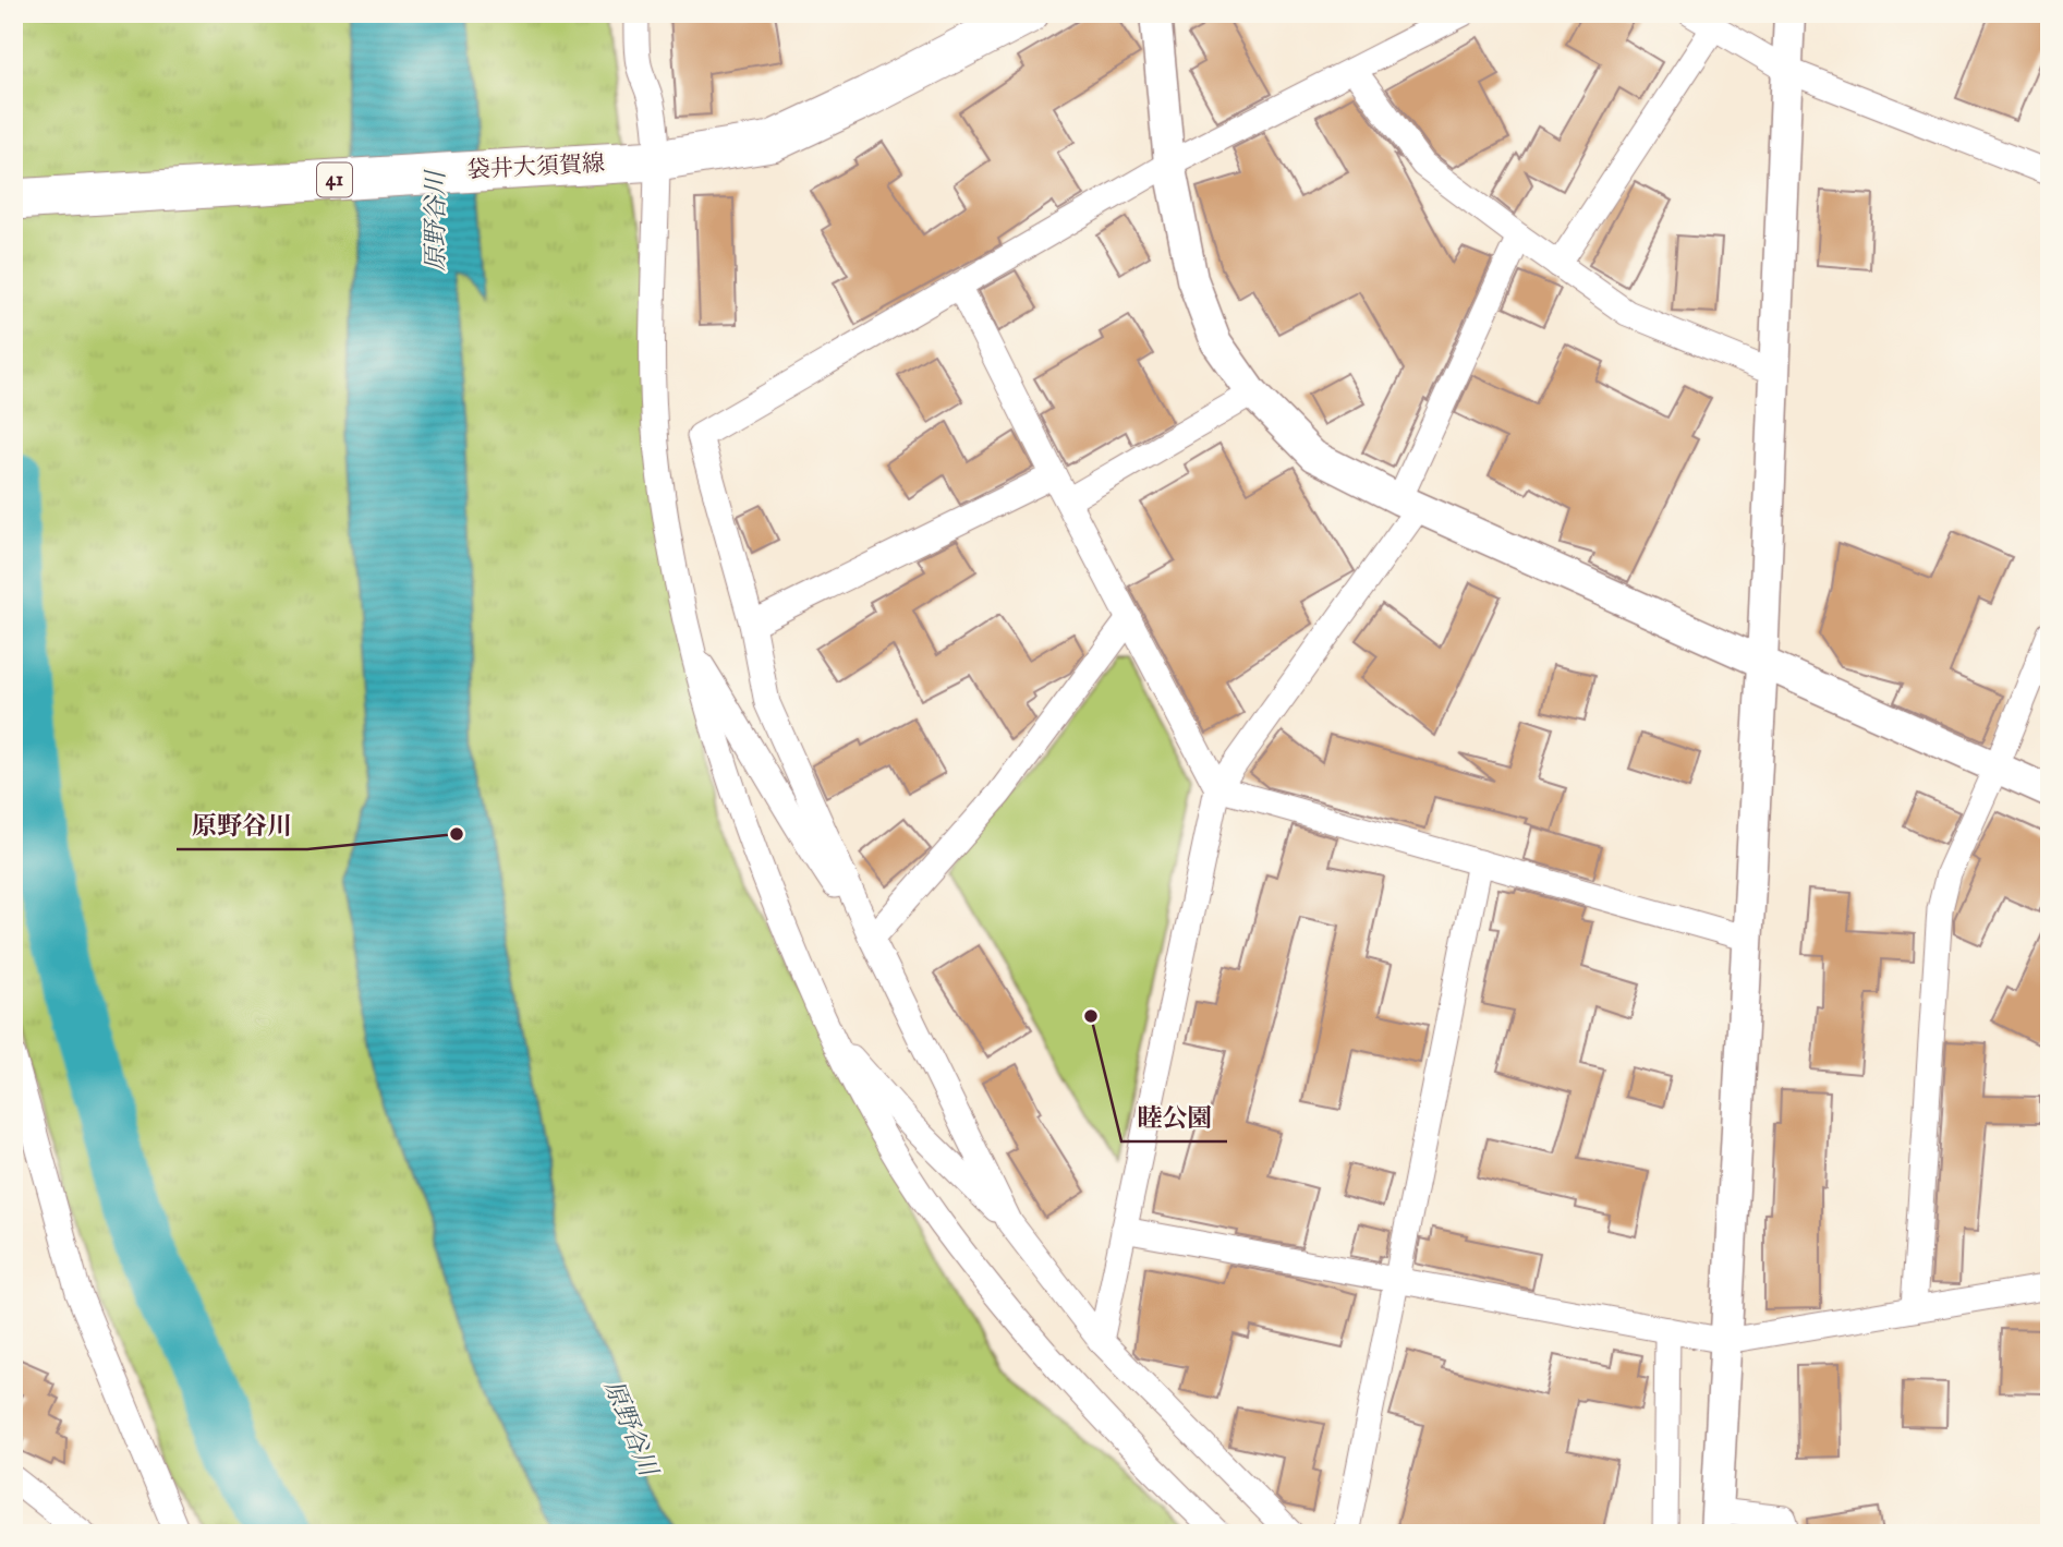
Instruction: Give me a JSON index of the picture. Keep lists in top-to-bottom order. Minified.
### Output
{"streets":{"main road":["袋井大須賀線","41"]},"water":["原野谷川"],"places":["原野谷川","睦公園"]}
